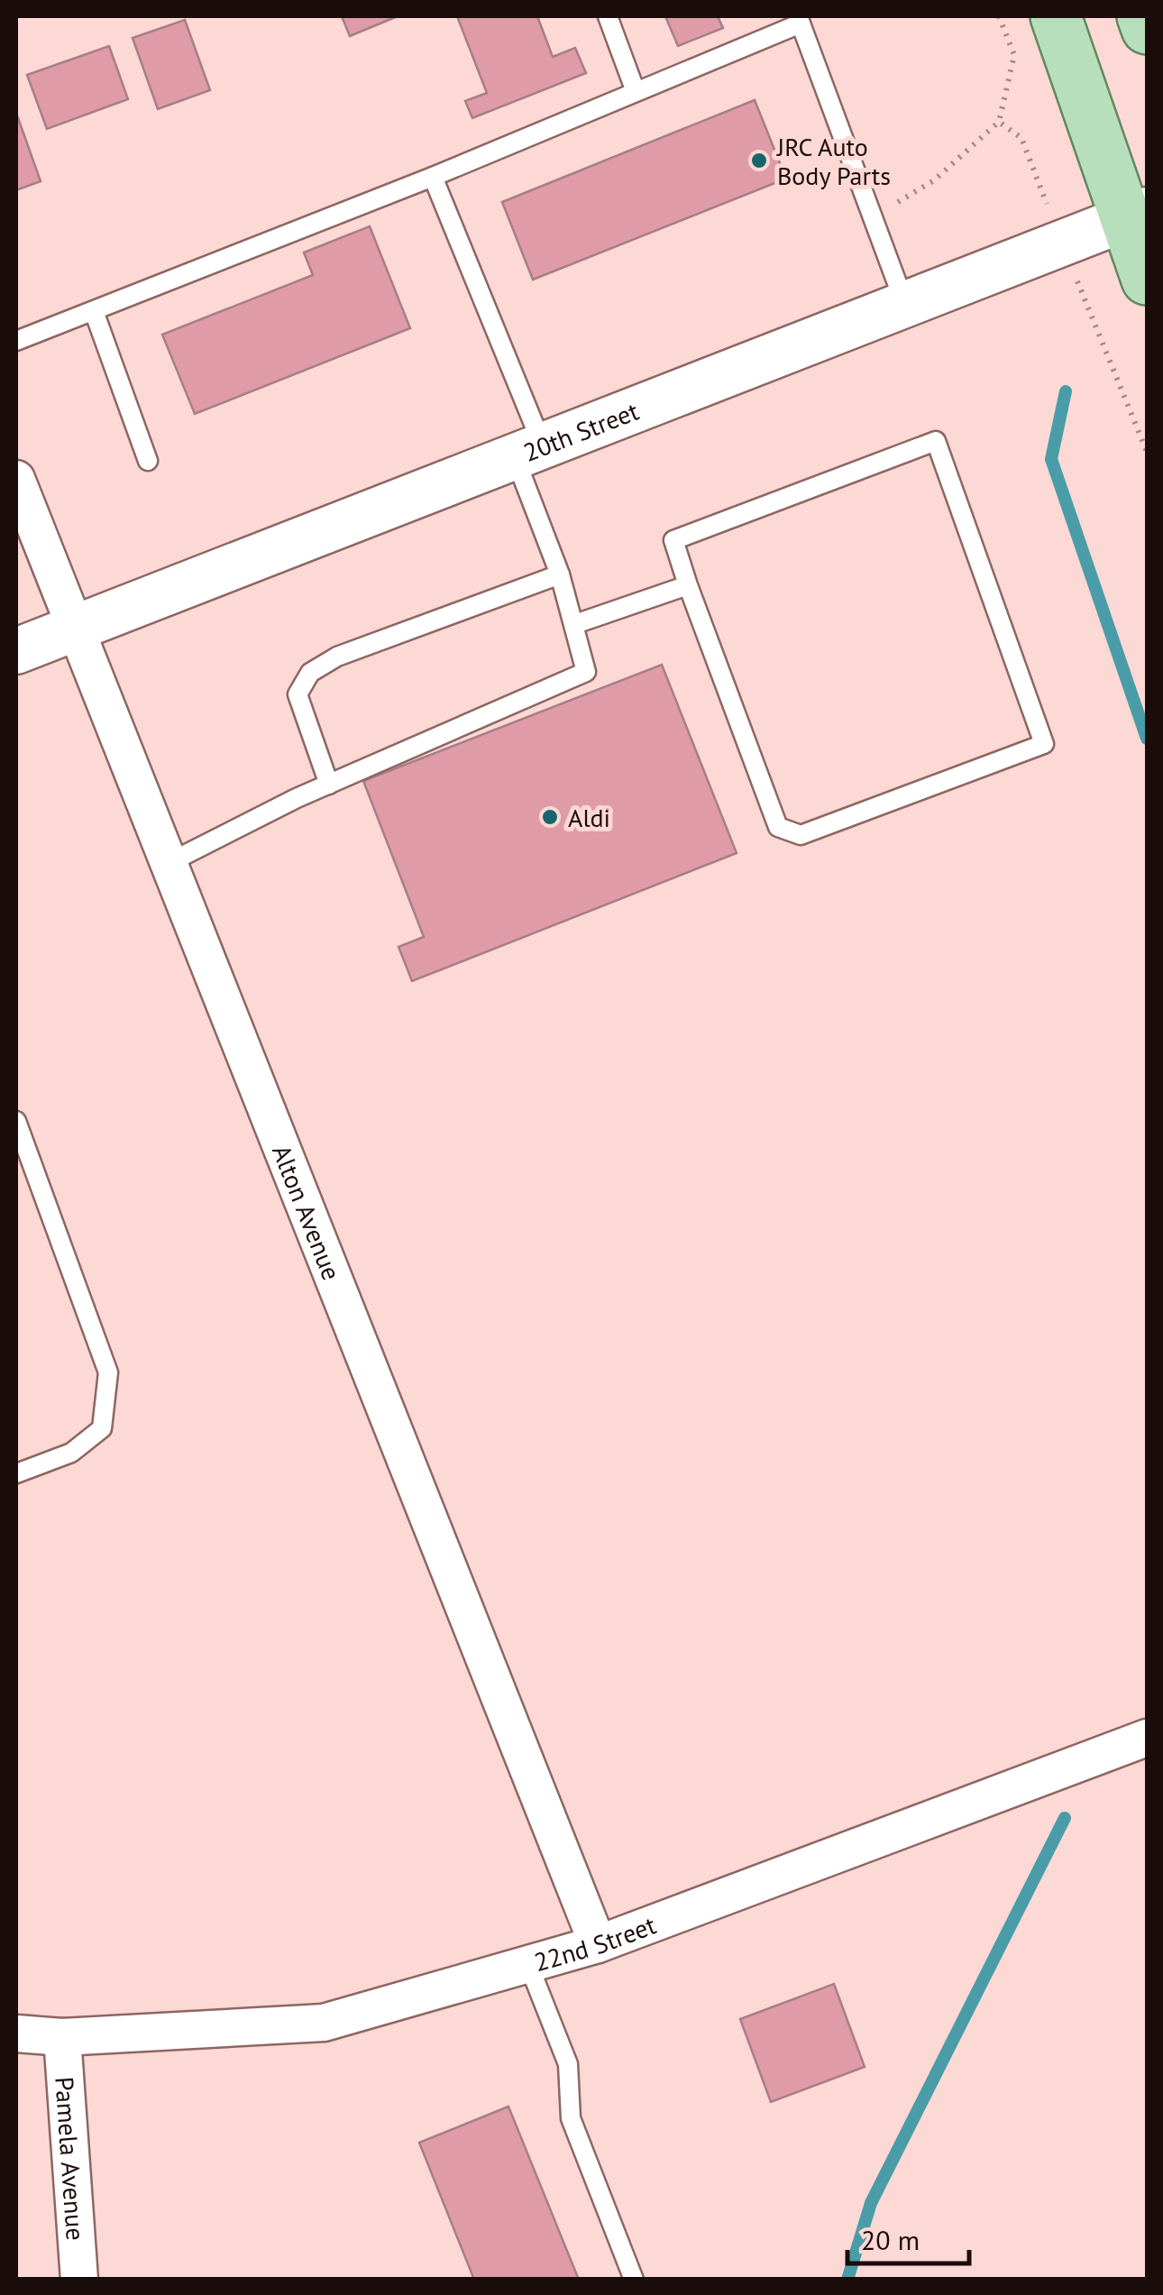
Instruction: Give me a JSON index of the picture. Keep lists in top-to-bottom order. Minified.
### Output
{"streets":{"street":["20th Street","Alton Avenue","22nd Street","Pamela Avenue"]},"crossings":[["20th Street","Alton Avenue"],["Alton Avenue","22nd Street"],["22nd Street","Pamela Avenue"]],"places":["JRC Auto Body Parts","Aldi"],"scale_bar":"20 m"}
